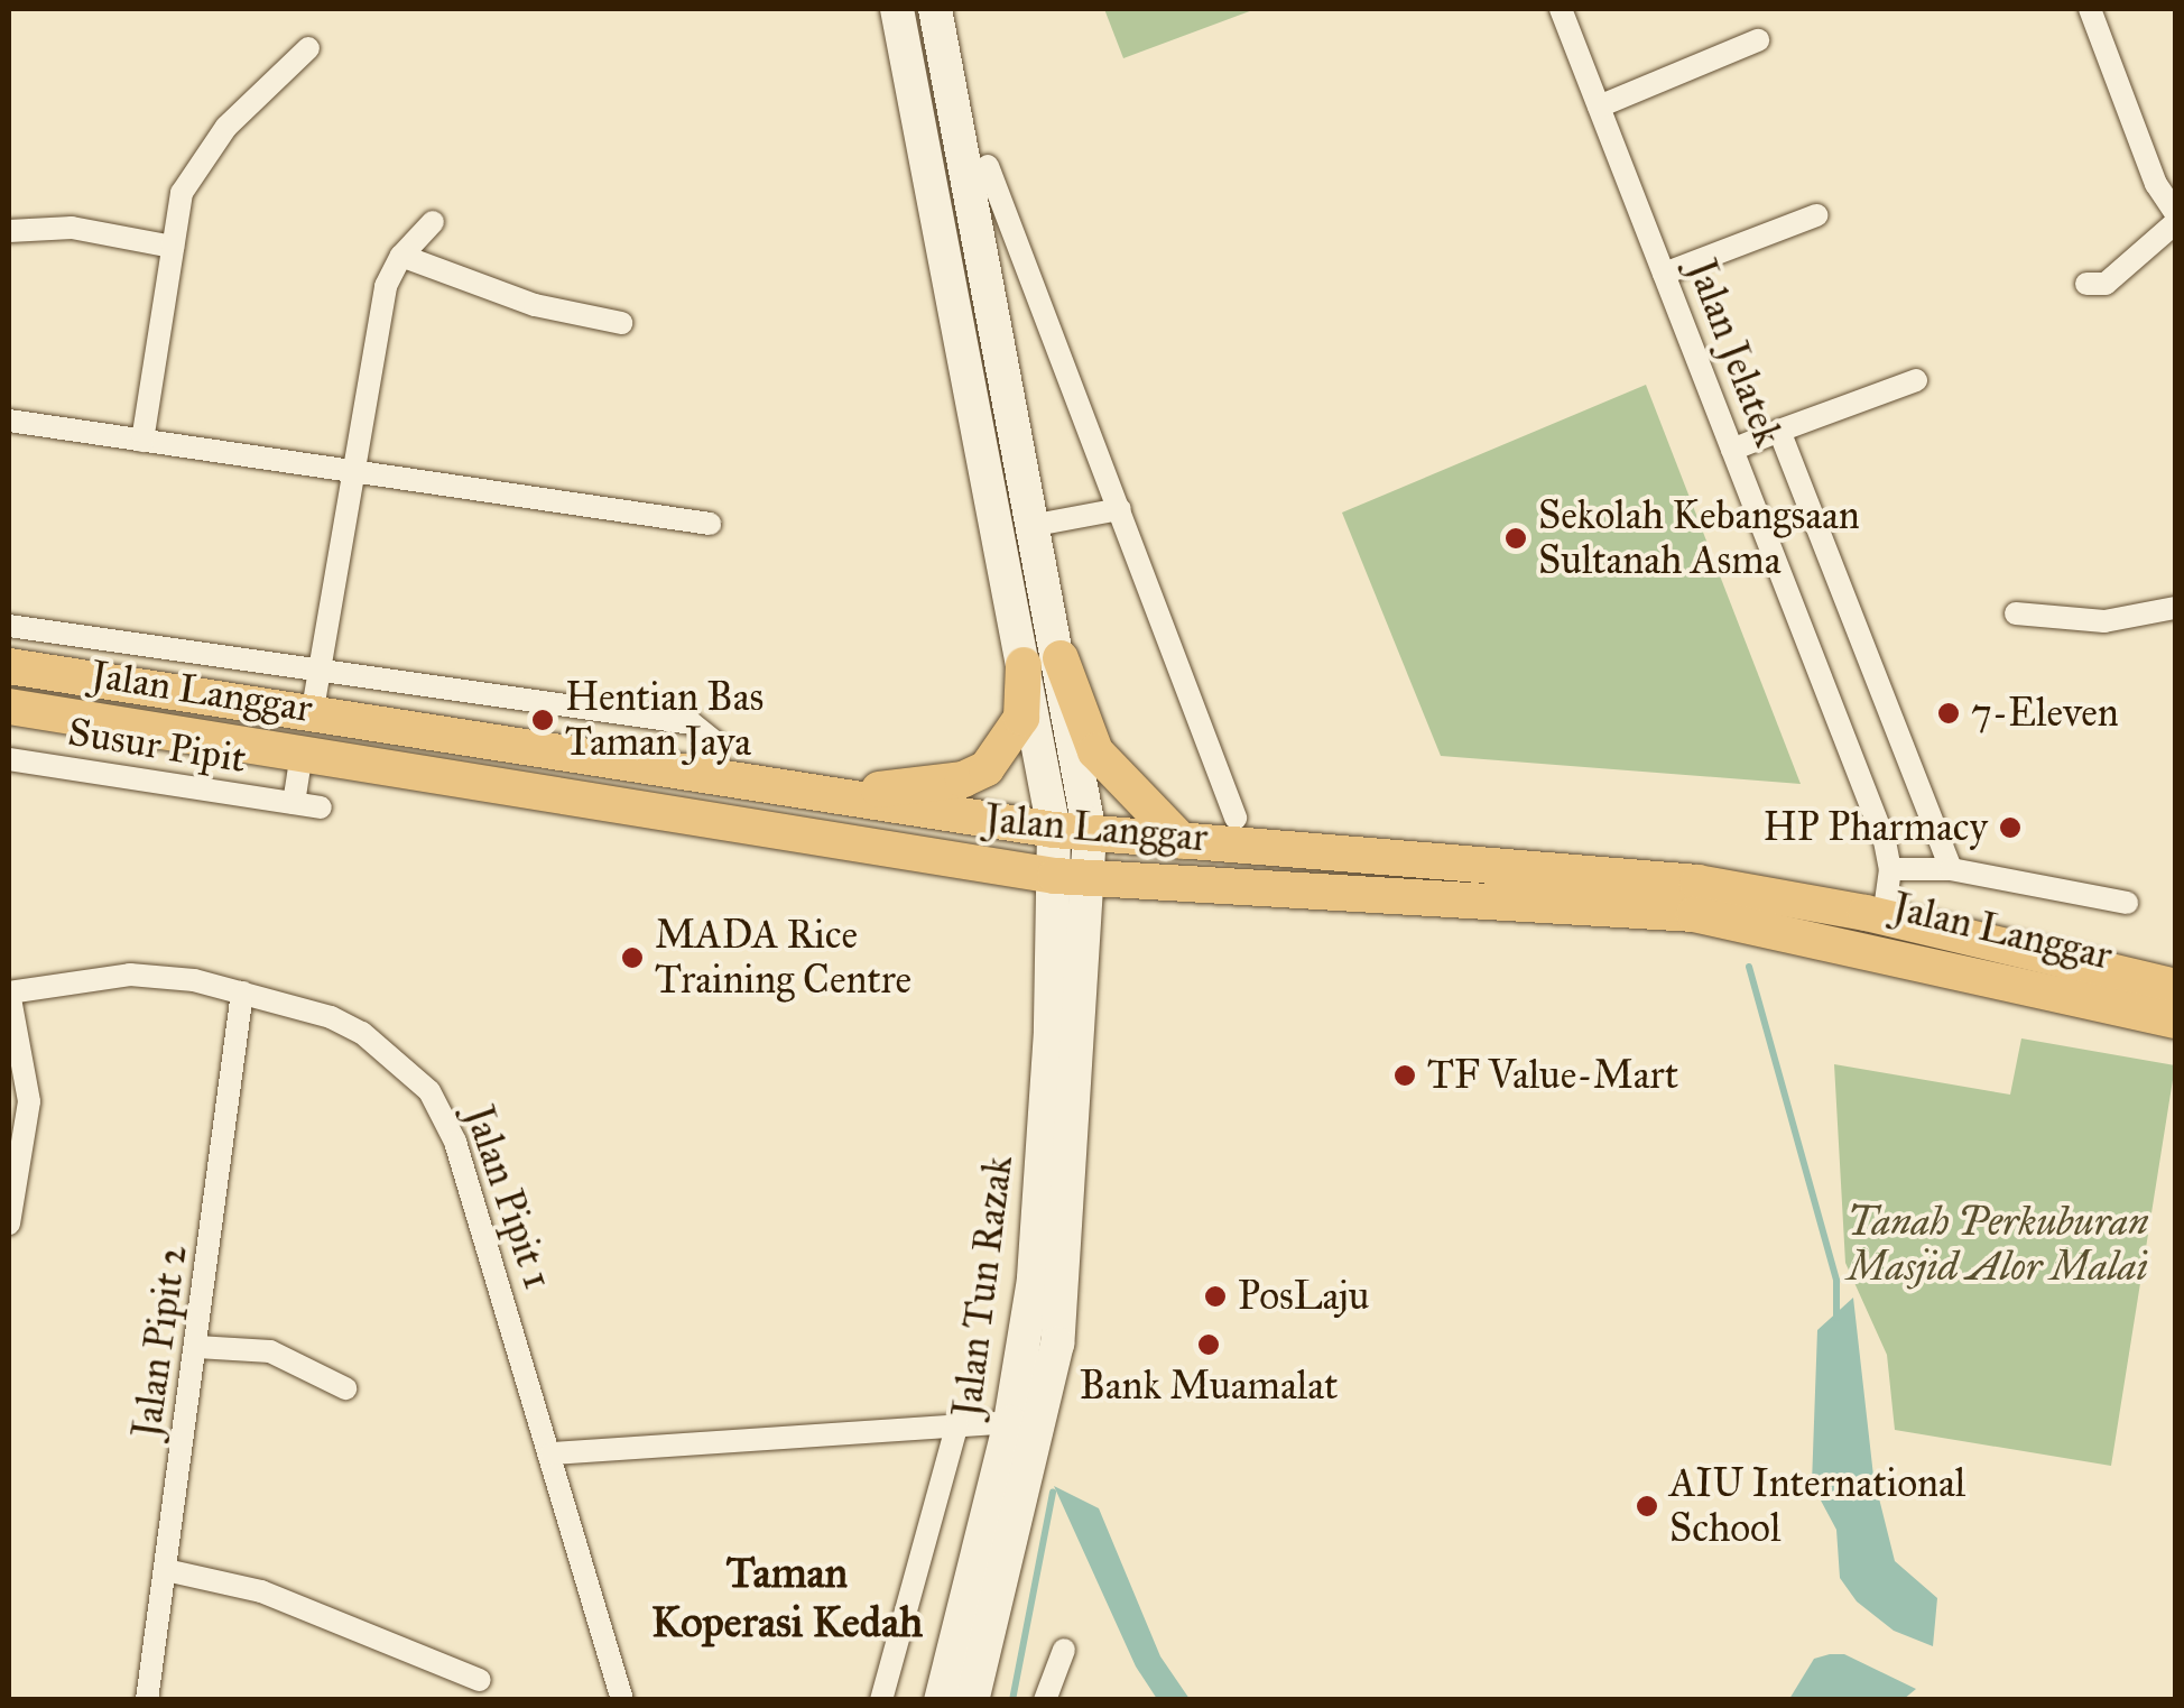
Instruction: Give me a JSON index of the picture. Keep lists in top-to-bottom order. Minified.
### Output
{"streets":{"main road":["Jalan Langgar","Jalan Tun Razak"],"street":["Jalan Jelatek","Susur Pipit","Jalan Pipit 1","Jalan Pipit 2"]},"crossings":[["Jalan Jelatek","Jalan Langgar"],["Jalan Langgar","Susur Pipit"],["Jalan Langgar","Jalan Tun Razak"],["Jalan Pipit 1","Jalan Pipit 2"]],"districts":["Taman Koperasi Kedah"],"parks":["Tanah Perkuburan Masjid Alor Malai"],"places":["Sekolah Kebangsaan Sultanah Asma","7-Eleven","Hentian Bas Taman Jaya","HP Pharmacy","MADA Rice Training Centre","TF Value-Mart","PosLaju","Bank Muamalat","AIU International School"]}
